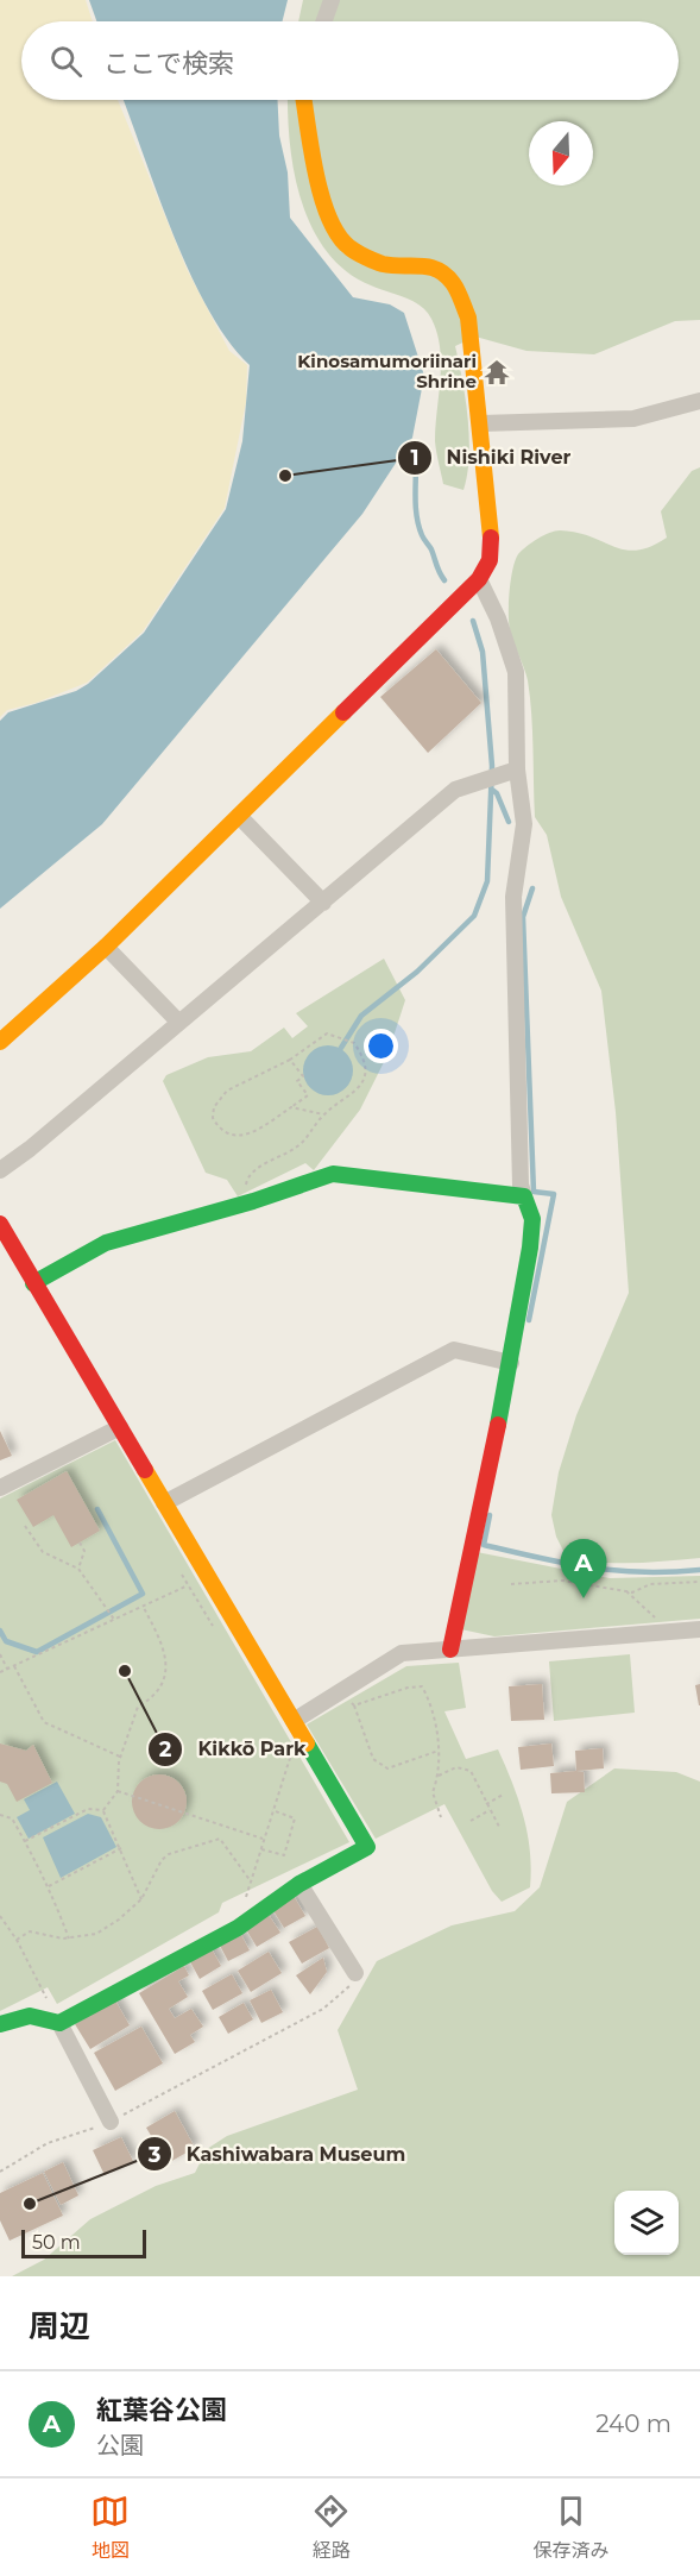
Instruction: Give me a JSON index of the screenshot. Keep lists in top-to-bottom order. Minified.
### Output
{"places":{"temple":["Kinosamumoriinari Shrine"],"other":["Nishiki River","Kikkō Park","Kashiwabara Museum"]},"scale_bar":"50 m","north":"bottom","page":{"search":"ここで検索","pins":"A","scale":"50 m","heading":"周辺","list":[{"mark":"A","name":"紅葉谷公園","note":"公園","value":"240 m"}],"nav":["地図","経路","保存済み"]}}
